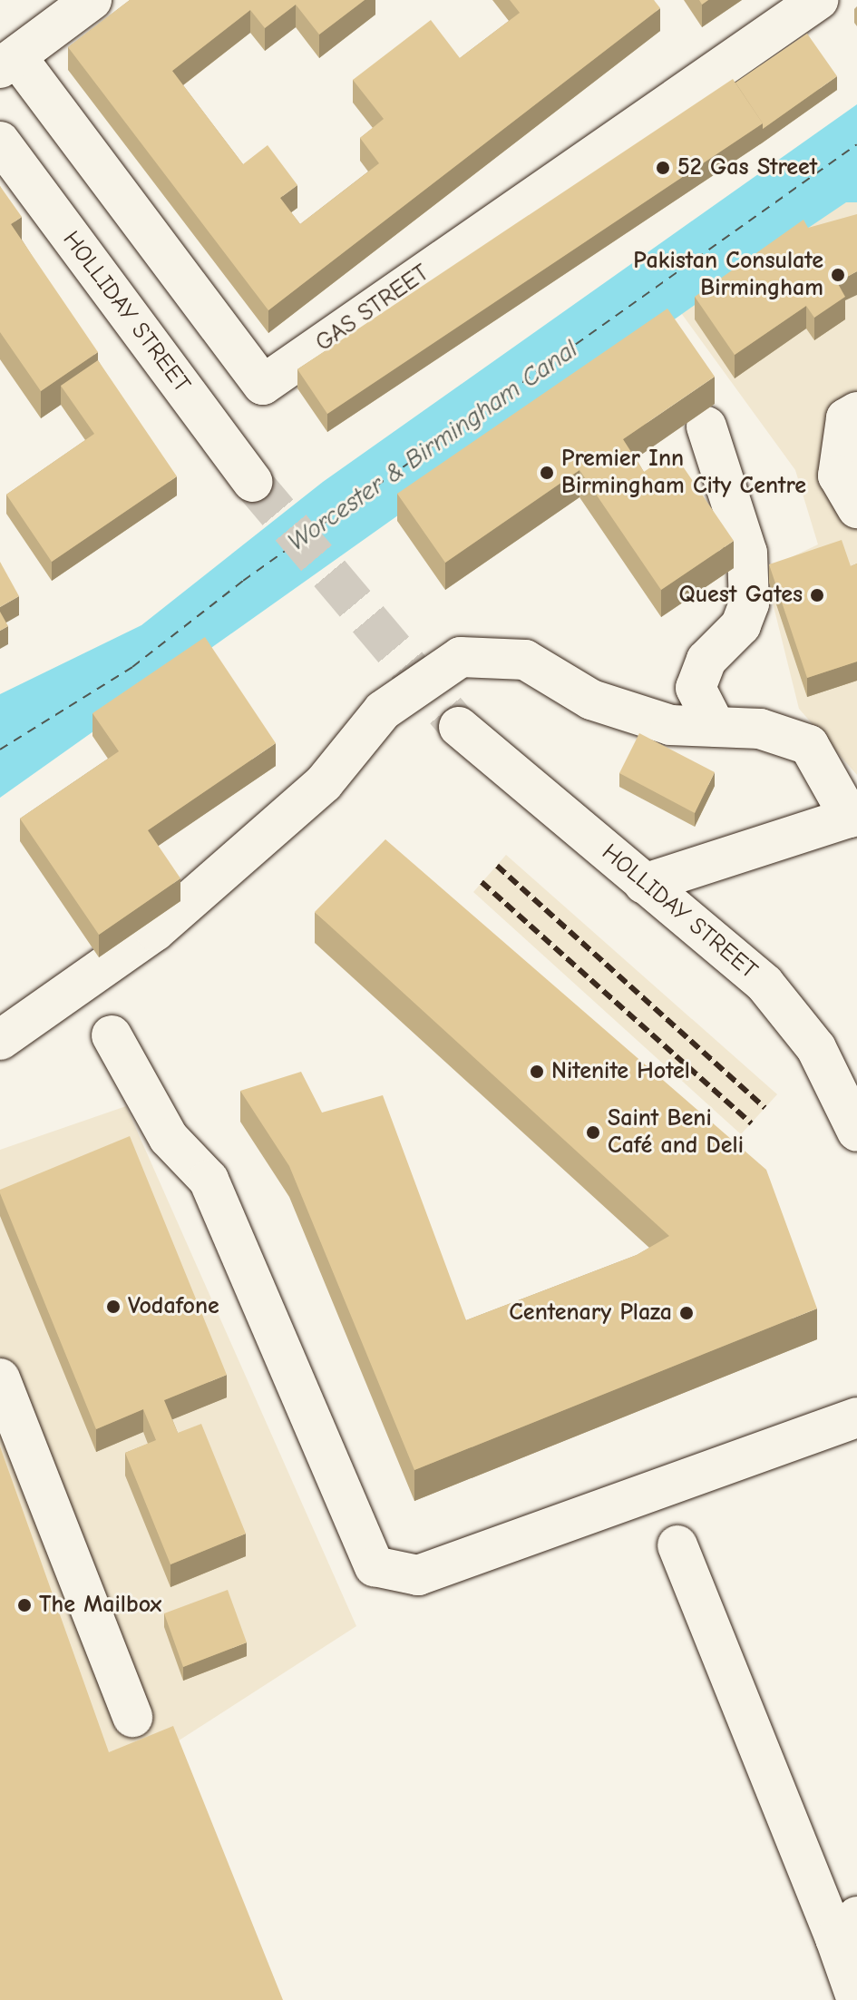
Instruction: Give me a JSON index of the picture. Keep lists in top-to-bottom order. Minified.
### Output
{"streets":{"street":["GAS STREET","HOLLIDAY STREET"]},"water":["Worcester & Birmingham Canal"],"places":["52 Gas Street","Pakistan Consulate Birmingham","Premier Inn Birmingham City Centre","Quest Gates","Nitenite Hotel","Saint Beni Café and Deli","Vodafone","Centenary Plaza","The Mailbox"]}
